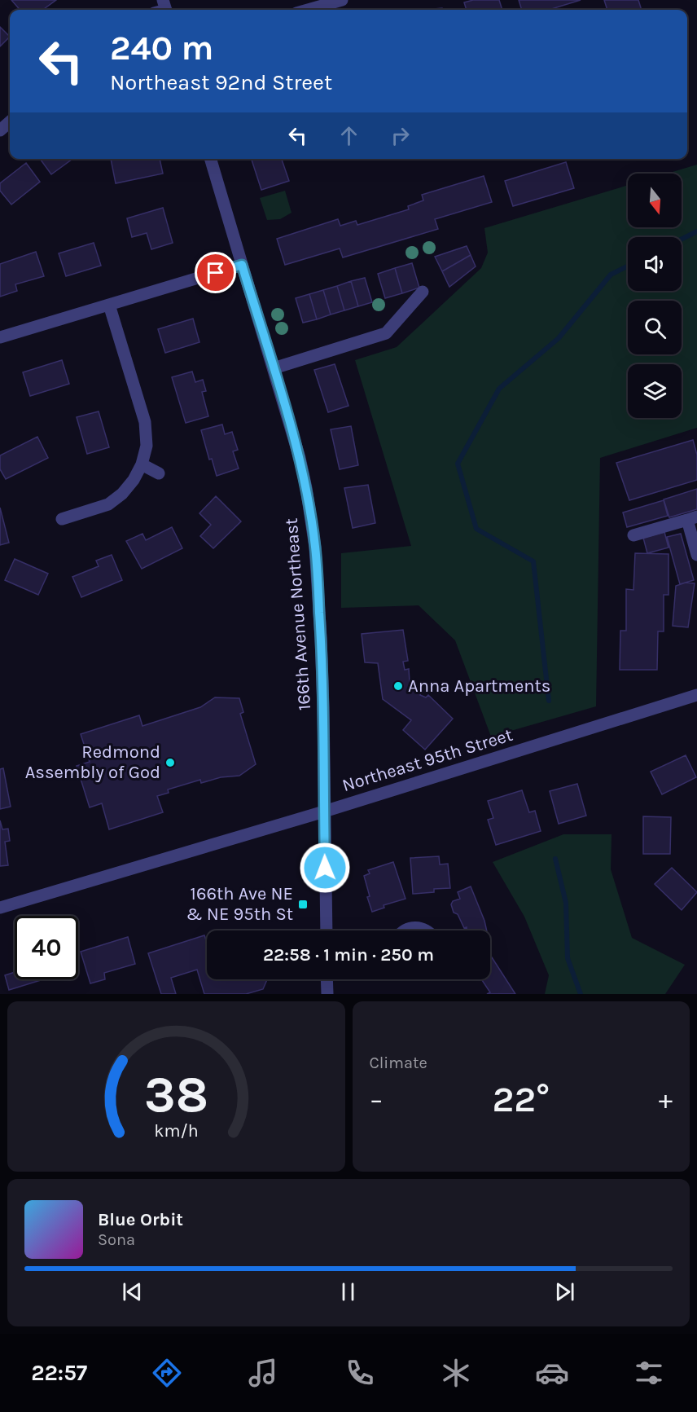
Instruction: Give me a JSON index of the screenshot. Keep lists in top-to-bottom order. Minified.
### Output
{"streets":{"street":["166th Avenue Northeast","Northeast 95th Street"]},"crossings":[["166th Avenue Northeast","Northeast 95th Street"]],"places":{"other":["Anna Apartments","Redmond Assembly of God"],"transit":["166th Ave NE & NE 95th St"]},"north":"bottom","page":{"turn":["240 m","Northeast 92nd Street"],"limit":"40","trip":"22:58 · 1 min · 250 m","tile":"Climate","heat":["−","22°","+"],"song":["Blue Orbit","Sona"],"tabs":"22:57","gauge":["38","km/h"]}}
